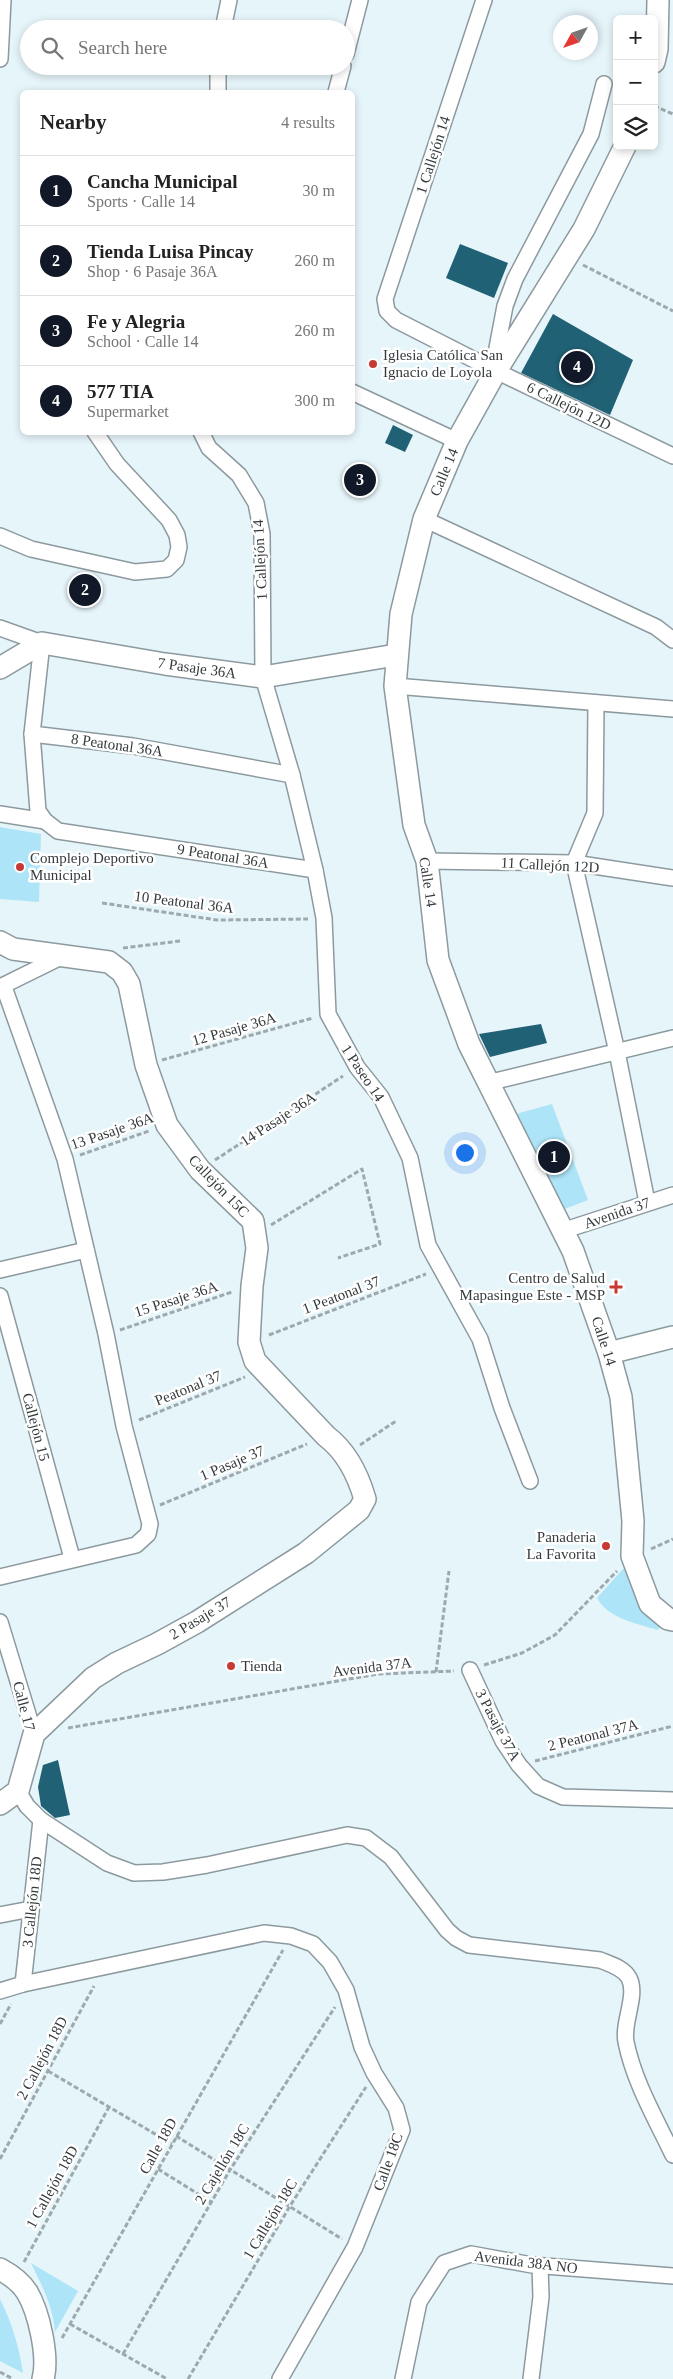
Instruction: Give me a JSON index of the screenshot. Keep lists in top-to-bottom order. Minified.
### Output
{"streets":{"street":["1 Callejón 14","6 Callejón 12D","Calle 14","7 Pasaje 36A","8 Peatonal 36A","9 Peatonal 36A","11 Callejón 12D","1 Paseo 14","Callejón 15C","Avenida 37","Callejón 15","2 Pasaje 37","Calle 17","3 Pasaje 37A","3 Callejón 18D","Calle 18C","Avenida 38A NO"],"path":["10 Peatonal 36A","12 Pasaje 36A","14 Pasaje 36A","13 Pasaje 36A","1 Peatonal 37","15 Pasaje 36A","Peatonal 37","1 Pasaje 37","Avenida 37A","2 Peatonal 37A","2 Callejón 18D","Calle 18D","2 Cajellón 18C","1 Callejón 18D","1 Callejón 18C"]},"crossings":[["1 Callejón 14","6 Callejón 12D"],["1 Callejón 14","7 Pasaje 36A"],["1 Callejón 14","1 Paseo 14"],["6 Callejón 12D","Calle 14"],["Calle 14","7 Pasaje 36A"],["Calle 14","11 Callejón 12D"],["Calle 14","Avenida 37"],["Calle 14","Avenida 37A"],["7 Pasaje 36A","1 Paseo 14"],["8 Peatonal 36A","1 Paseo 14"],["9 Peatonal 36A","1 Paseo 14"],["10 Peatonal 36A","1 Paseo 14"],["12 Pasaje 36A","1 Paseo 14"],["12 Pasaje 36A","Callejón 15C"],["1 Paseo 14","14 Pasaje 36A"],["1 Paseo 14","1 Peatonal 37"],["14 Pasaje 36A","Callejón 15C"],["13 Pasaje 36A","Callejón 15C"],["Callejón 15C","1 Peatonal 37"],["Callejón 15C","15 Pasaje 36A"],["Callejón 15C","Peatonal 37"],["Callejón 15C","1 Pasaje 37"],["Callejón 15C","2 Pasaje 37"],["2 Pasaje 37","Calle 17"],["Avenida 37A","3 Pasaje 37A"],["3 Pasaje 37A","2 Peatonal 37A"],["Calle 18D","Calle 18C"],["Calle 18C","2 Cajellón 18C"],["Calle 18C","1 Callejón 18C"]],"places":{"other":["Iglesia Católica San Ignacio de Loyola","Complejo Deportivo Municipal","Panaderia La Favorita","Tienda"],"health":["Centro de Salud Mapasingue Este - MSP"]},"north":"bottom left","page":{"map_buttons":["+","−"],"search":"Search here","heading":["Nearby","4 results"],"list":[{"mark":"1","name":"Cancha Municipal","note":"Sports · Calle 14","value":"30 m"},{"mark":"2","name":"Tienda Luisa Pincay","note":"Shop · 6 Pasaje 36A","value":"260 m"},{"mark":"3","name":"Fe y Alegria","note":"School · Calle 14","value":"260 m"},{"mark":"4","name":"577 TIA","note":"Supermarket","value":"300 m"}],"pins":["4","3","2","1"]}}
